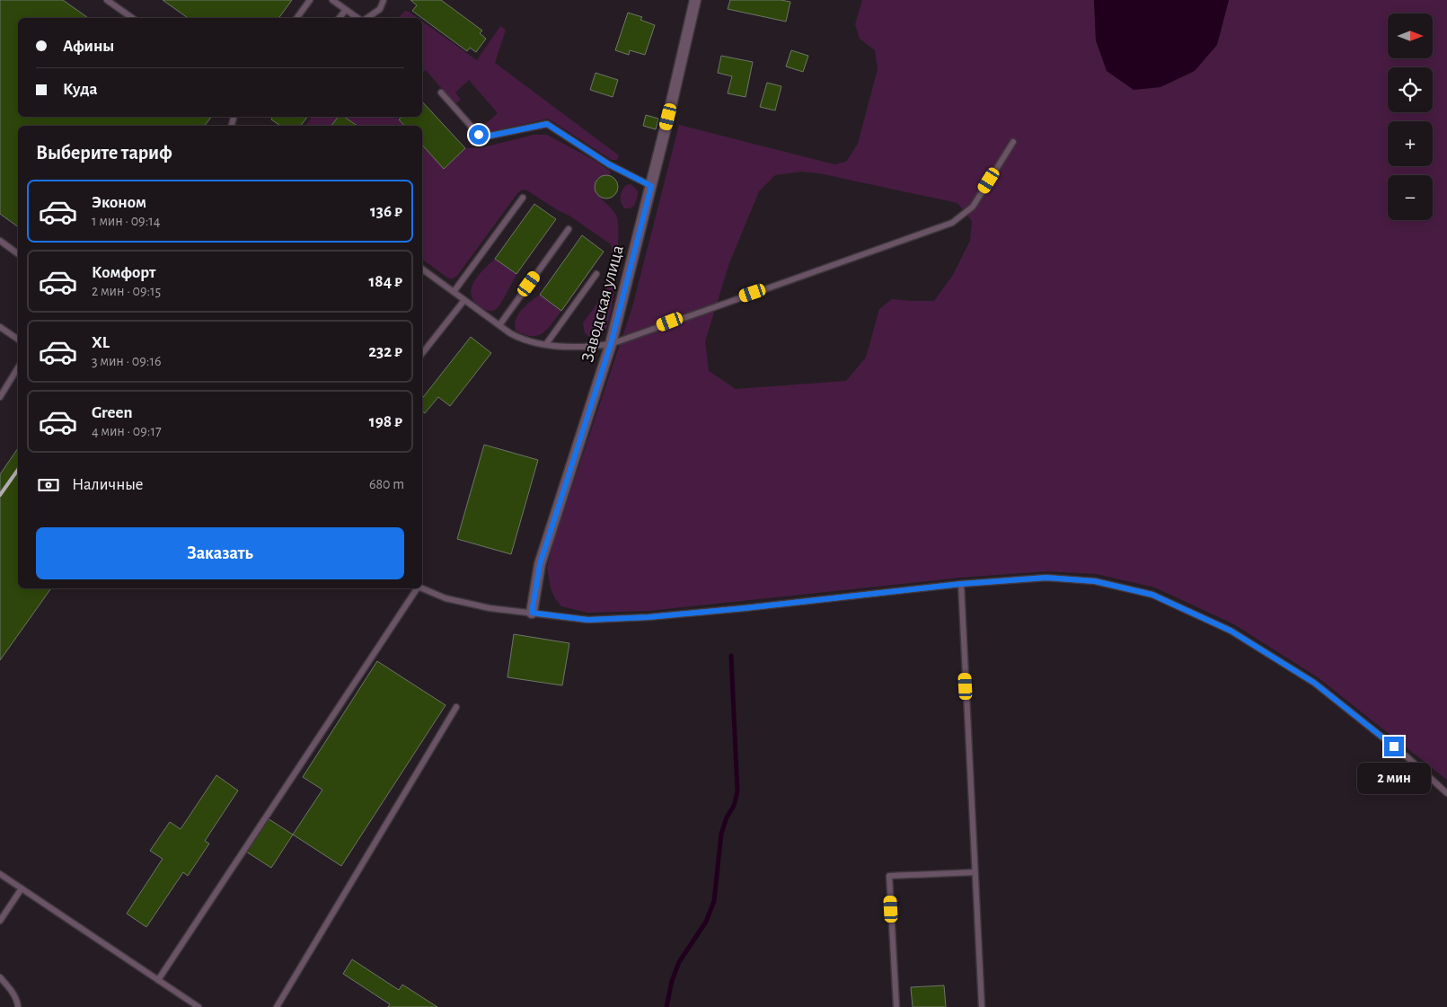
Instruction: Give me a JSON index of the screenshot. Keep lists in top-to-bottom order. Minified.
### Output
{"streets":{"street":["Заводская улица"]},"north":"right","page":{"map_buttons":["+","−"],"banner":["Афины","Куда"],"heading":"Выберите тариф","list":[{"name":"Эконом","note":"1 мин · 09:14","value":"136 ₽"},{"name":"Комфорт","note":"2 мин · 09:15","value":"184 ₽"},{"name":"XL","note":"3 мин · 09:16","value":"232 ₽"},{"name":"Green","note":"4 мин · 09:17","value":"198 ₽"}],"pay":["Наличные","680 m"],"buttons":"Заказать","bubble":"2 мин"}}
